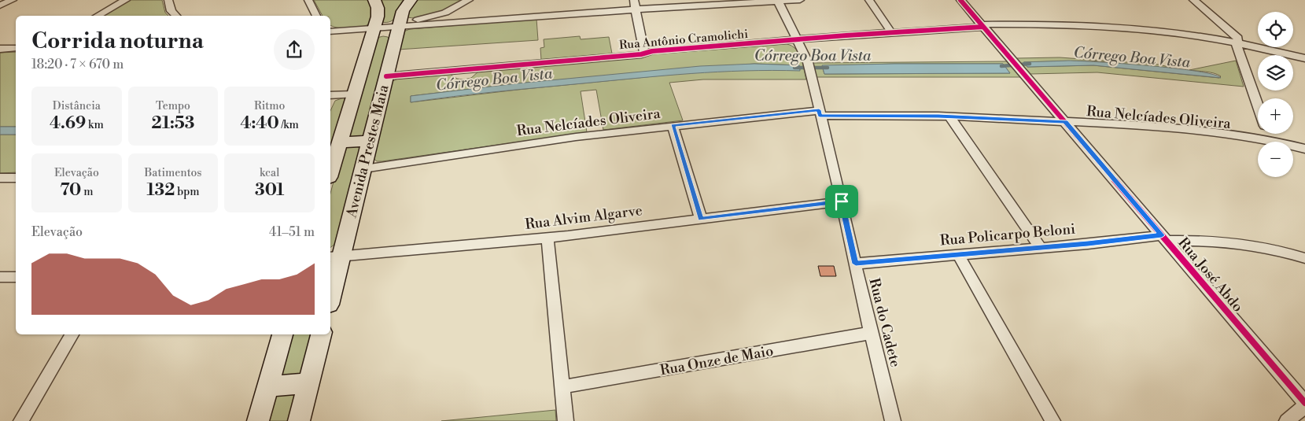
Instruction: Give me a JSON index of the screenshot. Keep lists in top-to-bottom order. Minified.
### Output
{"streets":{"street":["Rua Antônio Cramolichi","Rua Nelcíades Oliveira","Avenida Prestes Maia","Rua Alvim Algarve","Rua Policarpo Beloni","Rua José Abdo","Rua do Cadete","Rua Onze de Maio"]},"crossings":[["Rua Antônio Cramolichi","Avenida Prestes Maia"],["Rua Antônio Cramolichi","Rua José Abdo"],["Rua Antônio Cramolichi","Rua do Cadete"],["Rua Nelcíades Oliveira","Avenida Prestes Maia"],["Rua Nelcíades Oliveira","Rua José Abdo"],["Rua Nelcíades Oliveira","Rua do Cadete"],["Avenida Prestes Maia","Rua Alvim Algarve"],["Rua Alvim Algarve","Rua do Cadete"],["Rua Policarpo Beloni","Rua José Abdo"],["Rua Policarpo Beloni","Rua do Cadete"],["Rua do Cadete","Rua Onze de Maio"]],"water":["Córrego Boa Vista"],"page":{"map_buttons":["+","−"],"heading":["Corrida noturna","18:20 · 7 × 670 m"],"stats":[["Distância","4.69 km"],["Tempo","21:53"],["Ritmo","4:40 /km"],["Elevação","70 m"],["Batimentos","132 bpm"],["kcal","301"]],"chart":["Elevação","41–51 m"]}}
